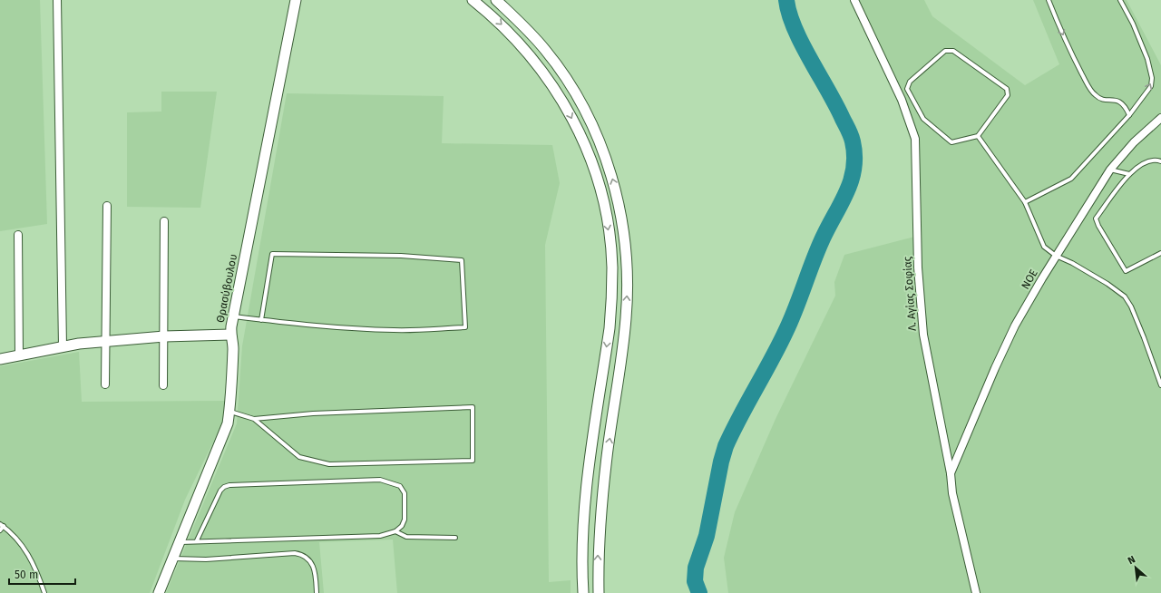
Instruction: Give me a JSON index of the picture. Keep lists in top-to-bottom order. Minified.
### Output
{"streets":{"street":["NOE","Θρασύβουλου","Λ. Αγίας Σοφίας"]},"crossings":[["NOE","Λ. Αγίας Σοφίας"]],"scale_bar":"50 m","north":"top left"}
